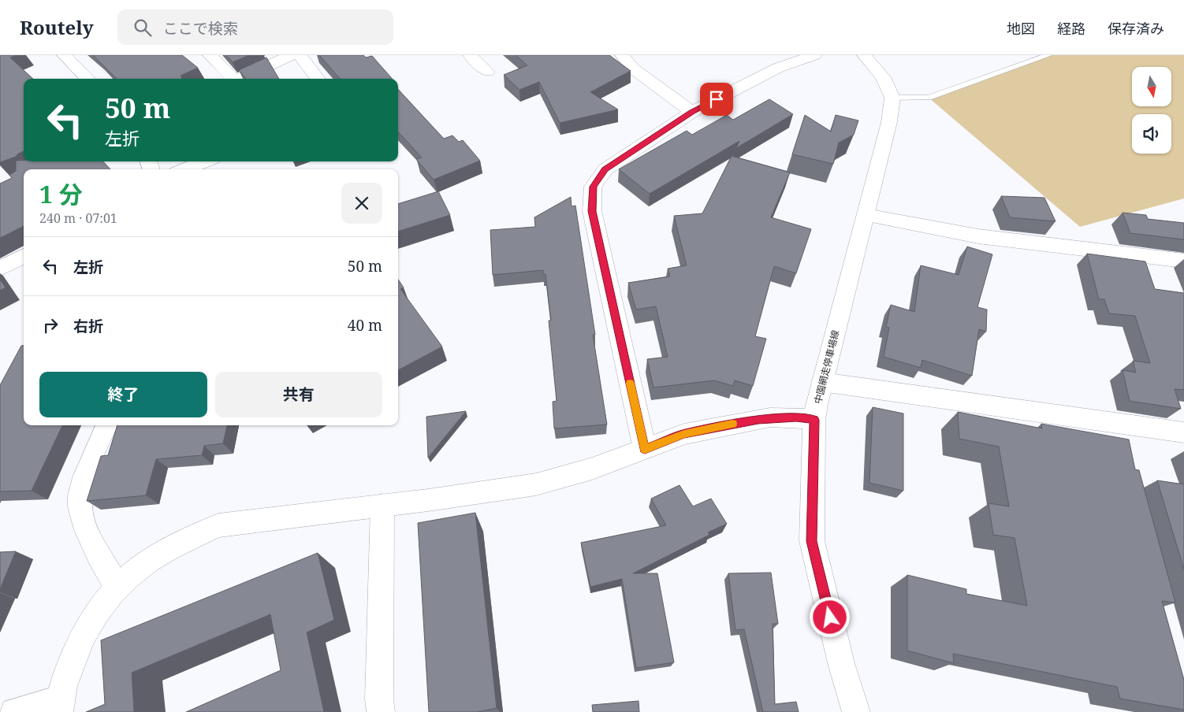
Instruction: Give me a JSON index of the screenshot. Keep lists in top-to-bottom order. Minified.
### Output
{"streets":{"street":["中園網走停車場線"]},"north":"bottom","page":{"header":"Routely","search":"ここで検索","nav":["地図","経路","保存済み"],"turn":["50 m","左折"],"heading":["1 分","240 m · 07:01"],"list":[{"name":"左折","value":"50 m"},{"name":"右折","value":"40 m"}],"buttons":["終了","共有"]}}
